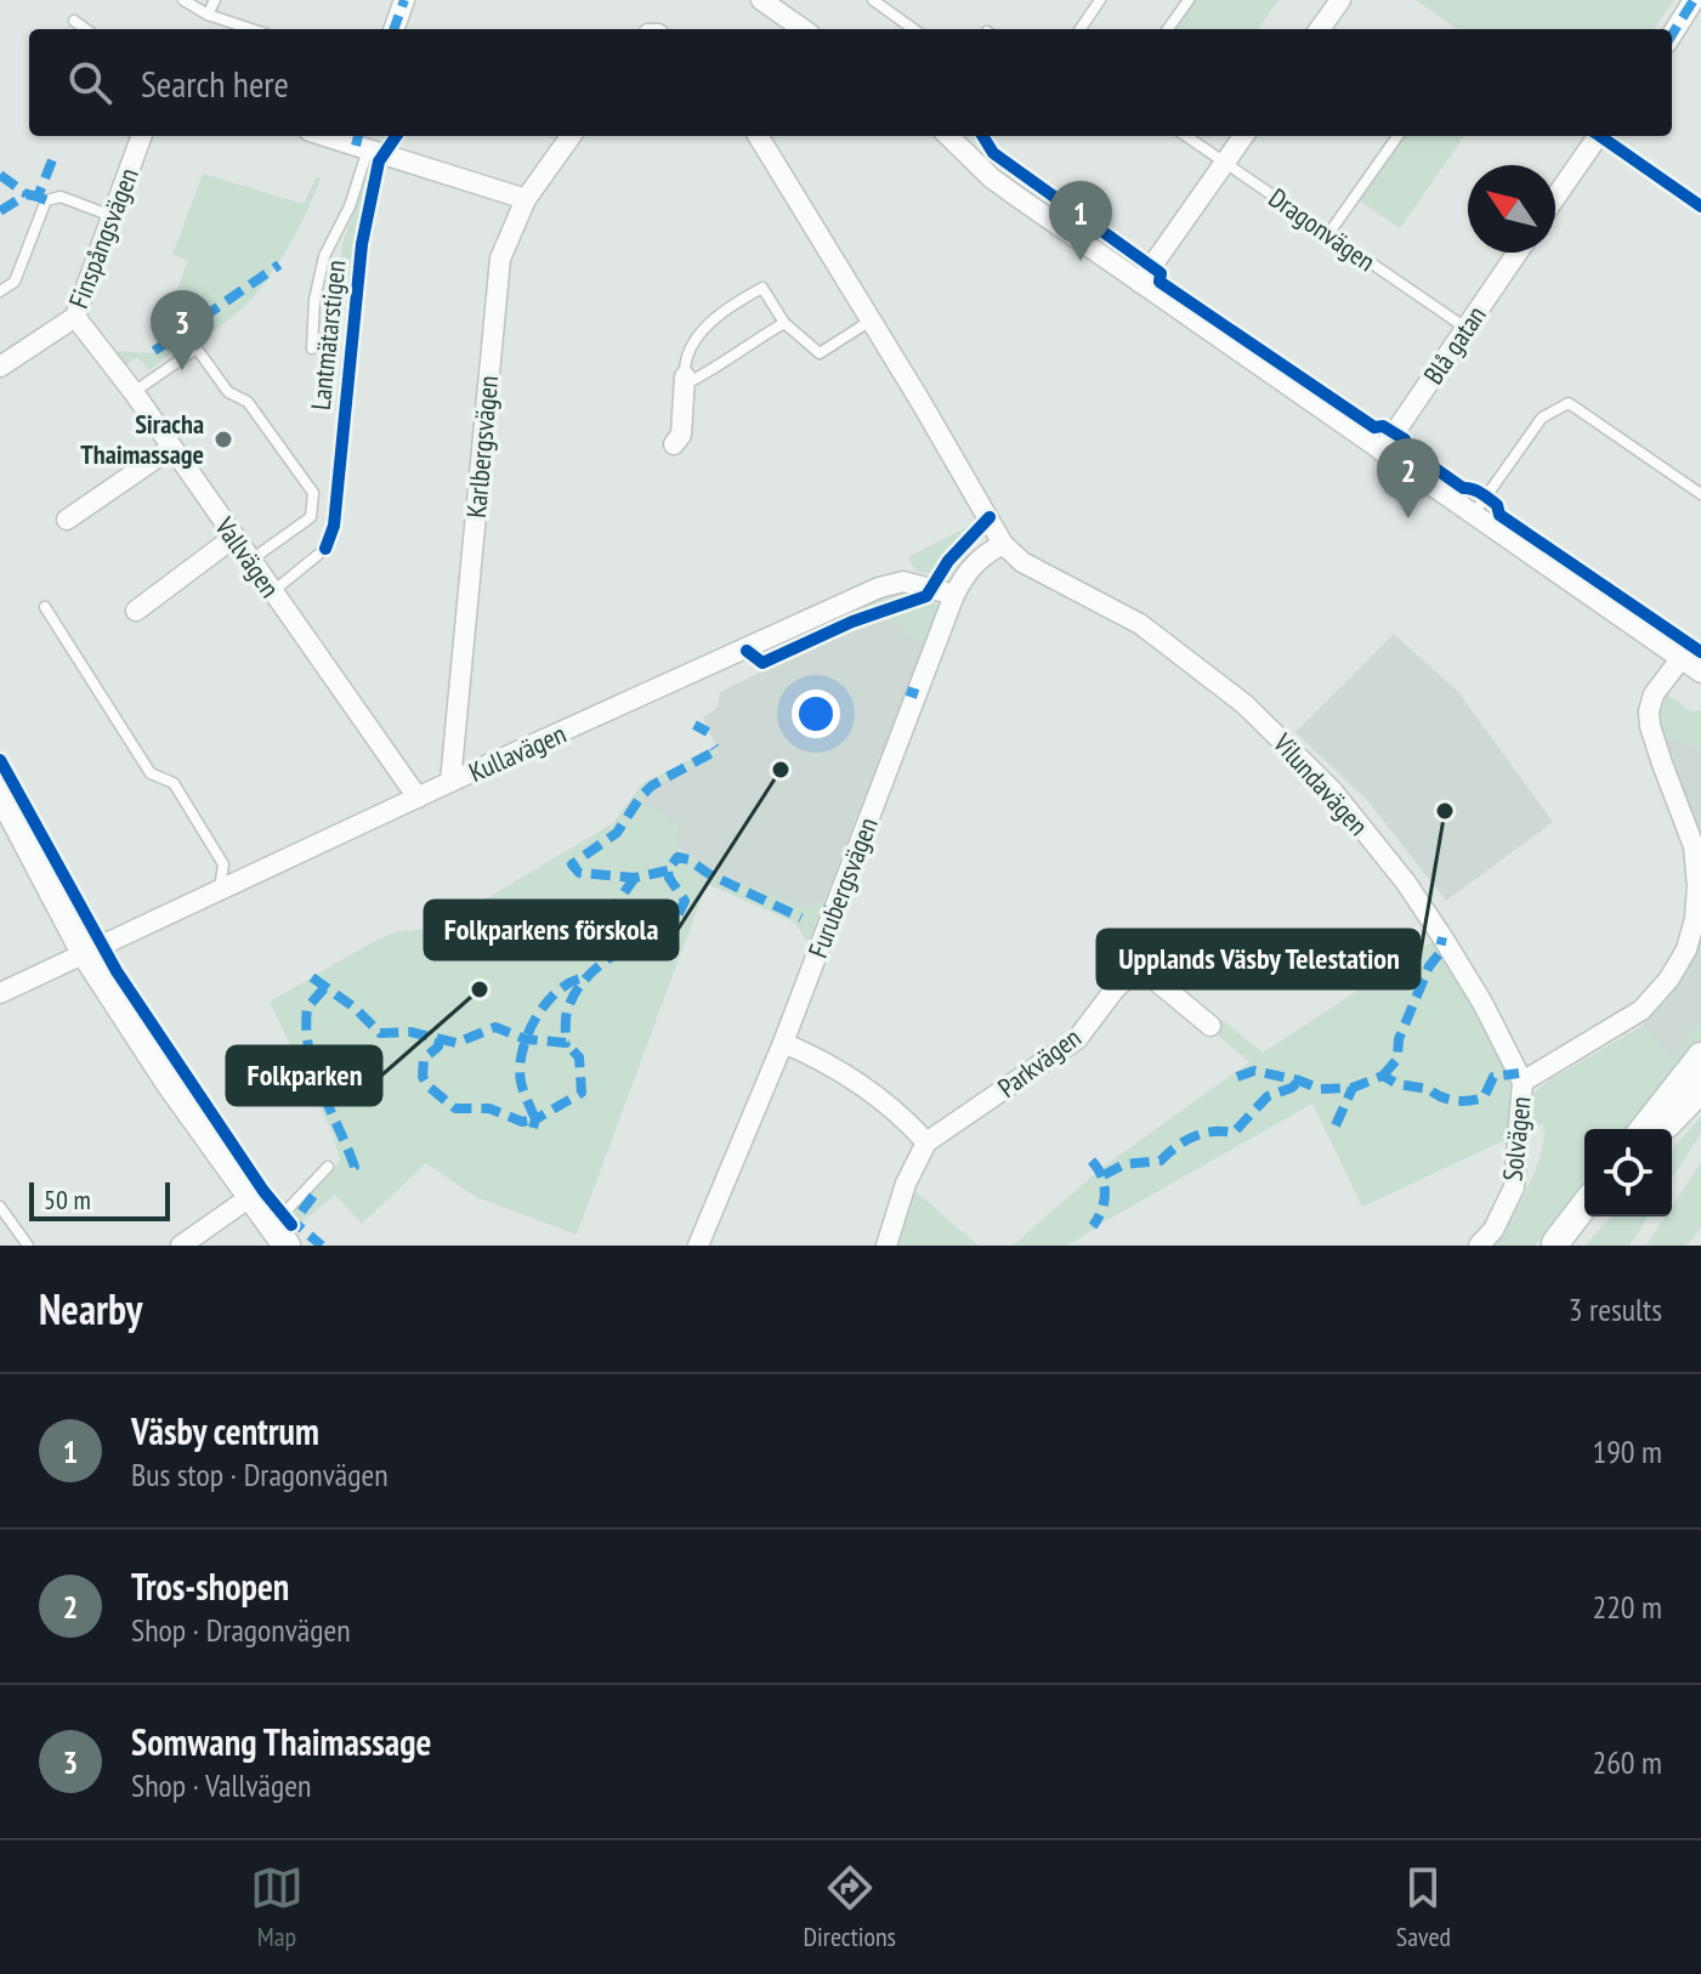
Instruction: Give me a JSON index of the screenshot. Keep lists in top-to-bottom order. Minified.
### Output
{"streets":{"street":["Finspångsvägen","Blå gatan","Karlbergsvägen","Vallvägen","Kullavägen","Vilundavägen","Furubergsvägen","Parkvägen","Solvägen"],"lane":["Dragonvägen"],"cycle path":["Lantmätarstigen"]},"crossings":[["Dragonvägen","Blå gatan"],["Finspångsvägen","Vallvägen"],["Karlbergsvägen","Kullavägen"],["Vallvägen","Kullavägen"],["Kullavägen","Furubergsvägen"],["Vilundavägen","Furubergsvägen"],["Vilundavägen","Solvägen"]],"places":["Siracha Thaimassage","Folkparkens förskola","Upplands Väsby Telestation","Folkparken"],"scale_bar":"50 m","north":"top left","page":{"search":"Search here","pins":["1","3","2"],"scale":"50 m","heading":["Nearby","3 results"],"list":[{"mark":"1","name":"Väsby centrum","note":"Bus stop · Dragonvägen","value":"190 m"},{"mark":"2","name":"Tros-shopen","note":"Shop · Dragonvägen","value":"220 m"},{"mark":"3","name":"Somwang Thaimassage","note":"Shop · Vallvägen","value":"260 m"}],"nav":["Map","Directions","Saved"]}}
